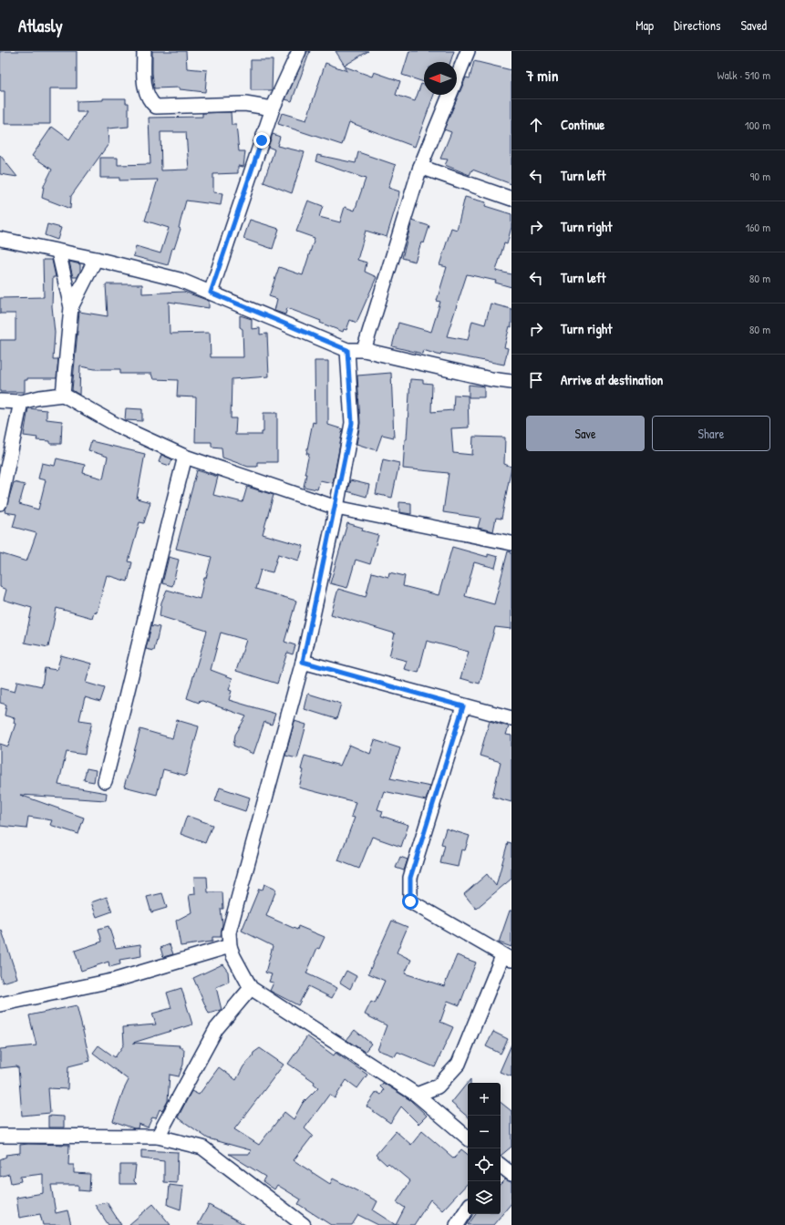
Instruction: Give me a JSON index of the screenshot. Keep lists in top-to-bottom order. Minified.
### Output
{"north":"left","page":{"header":"Atlasly","nav":["Map","Directions","Saved"],"heading":["7 min","Walk · 510 m"],"list":[["Continue","100 m"],["Turn left","90 m"],["Turn right","160 m"],["Turn left","80 m"],["Turn right","80 m"],"Arrive at destination"],"buttons":["Save","Share"],"map_buttons":["+","−"]}}
